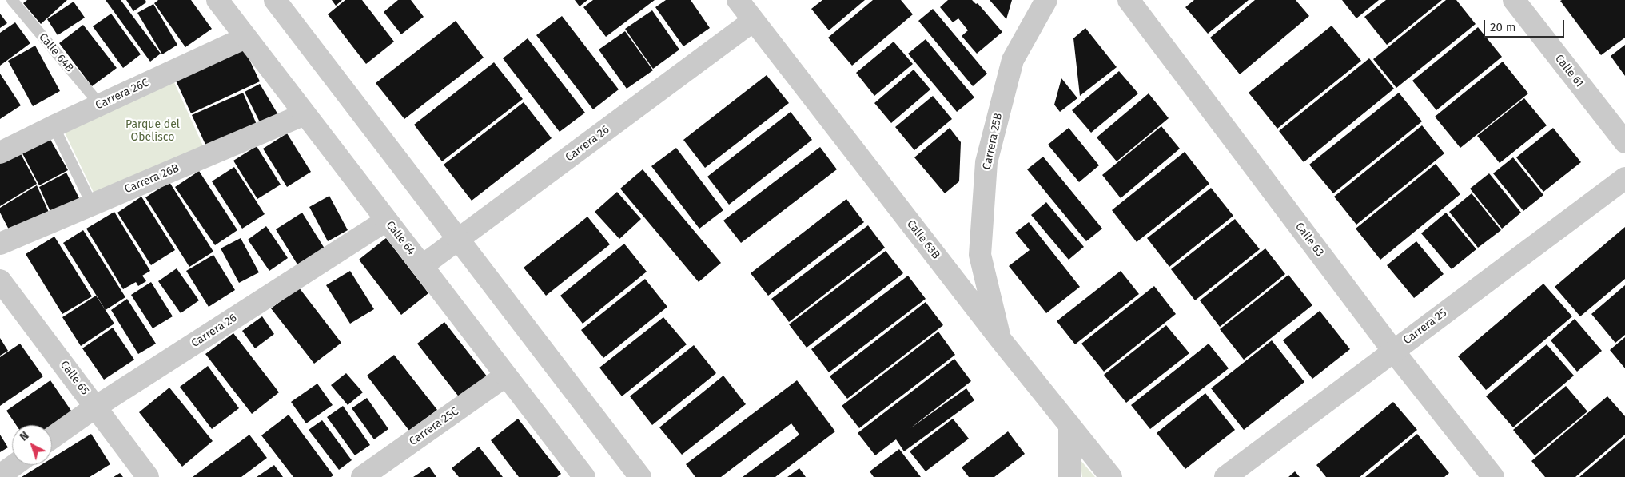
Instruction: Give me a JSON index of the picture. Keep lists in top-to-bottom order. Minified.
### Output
{"streets":{"street":["Calle 61","Carrera 26C","Carrera 25B","Carrera 26","Carrera 26B","Calle 64","Calle 63B","Calle 63","Carrera 25","Calle 65","Carrera 25C"],"lane":["Calle 64B"]},"crossings":[["Calle 64B","Carrera 26C"],["Carrera 26C","Calle 64"],["Carrera 25B","Calle 63B"],["Carrera 26","Calle 64"],["Carrera 26","Calle 63B"],["Carrera 26","Calle 65"],["Carrera 26B","Calle 64"],["Calle 64","Carrera 25C"],["Calle 63","Carrera 25"]],"parks":["Parque del Obelisco"],"scale_bar":"20 m","north":"top left"}
